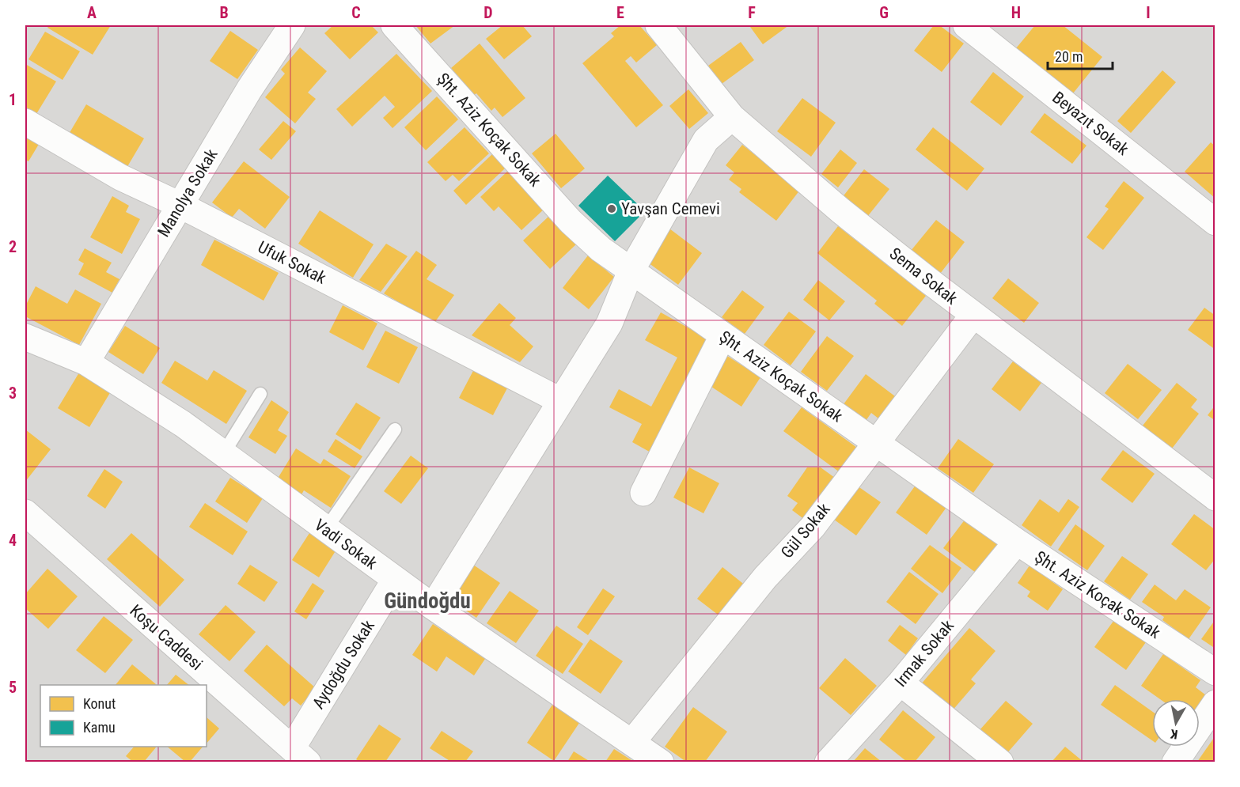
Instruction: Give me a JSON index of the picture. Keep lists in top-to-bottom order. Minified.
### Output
{"streets":{"street":["Beyazıt Sokak","Şht. Aziz Koçak Sokak","Manolya Sokak","Ufuk Sokak","Sema Sokak","Gül Sokak","Vadi Sokak","Koşu Caddesi","Irmak Sokak","Aydoğdu Sokak"]},"crossings":[["Şht. Aziz Koçak Sokak","Gül Sokak"],["Şht. Aziz Koçak Sokak","Irmak Sokak"],["Manolya Sokak","Ufuk Sokak"],["Manolya Sokak","Vadi Sokak"],["Sema Sokak","Gül Sokak"],["Gül Sokak","Vadi Sokak"],["Vadi Sokak","Aydoğdu Sokak"],["Koşu Caddesi","Aydoğdu Sokak"]],"districts":["Gündoğdu"],"places":["Yavşan Cemevi"],"legend":["Konut","Kamu"],"scale_bar":"20 m","north":"bottom","grid":{"columns":["A","B","C","D","E","F","G","H","I"],"rows":["1","2","3","4","5"]}}
